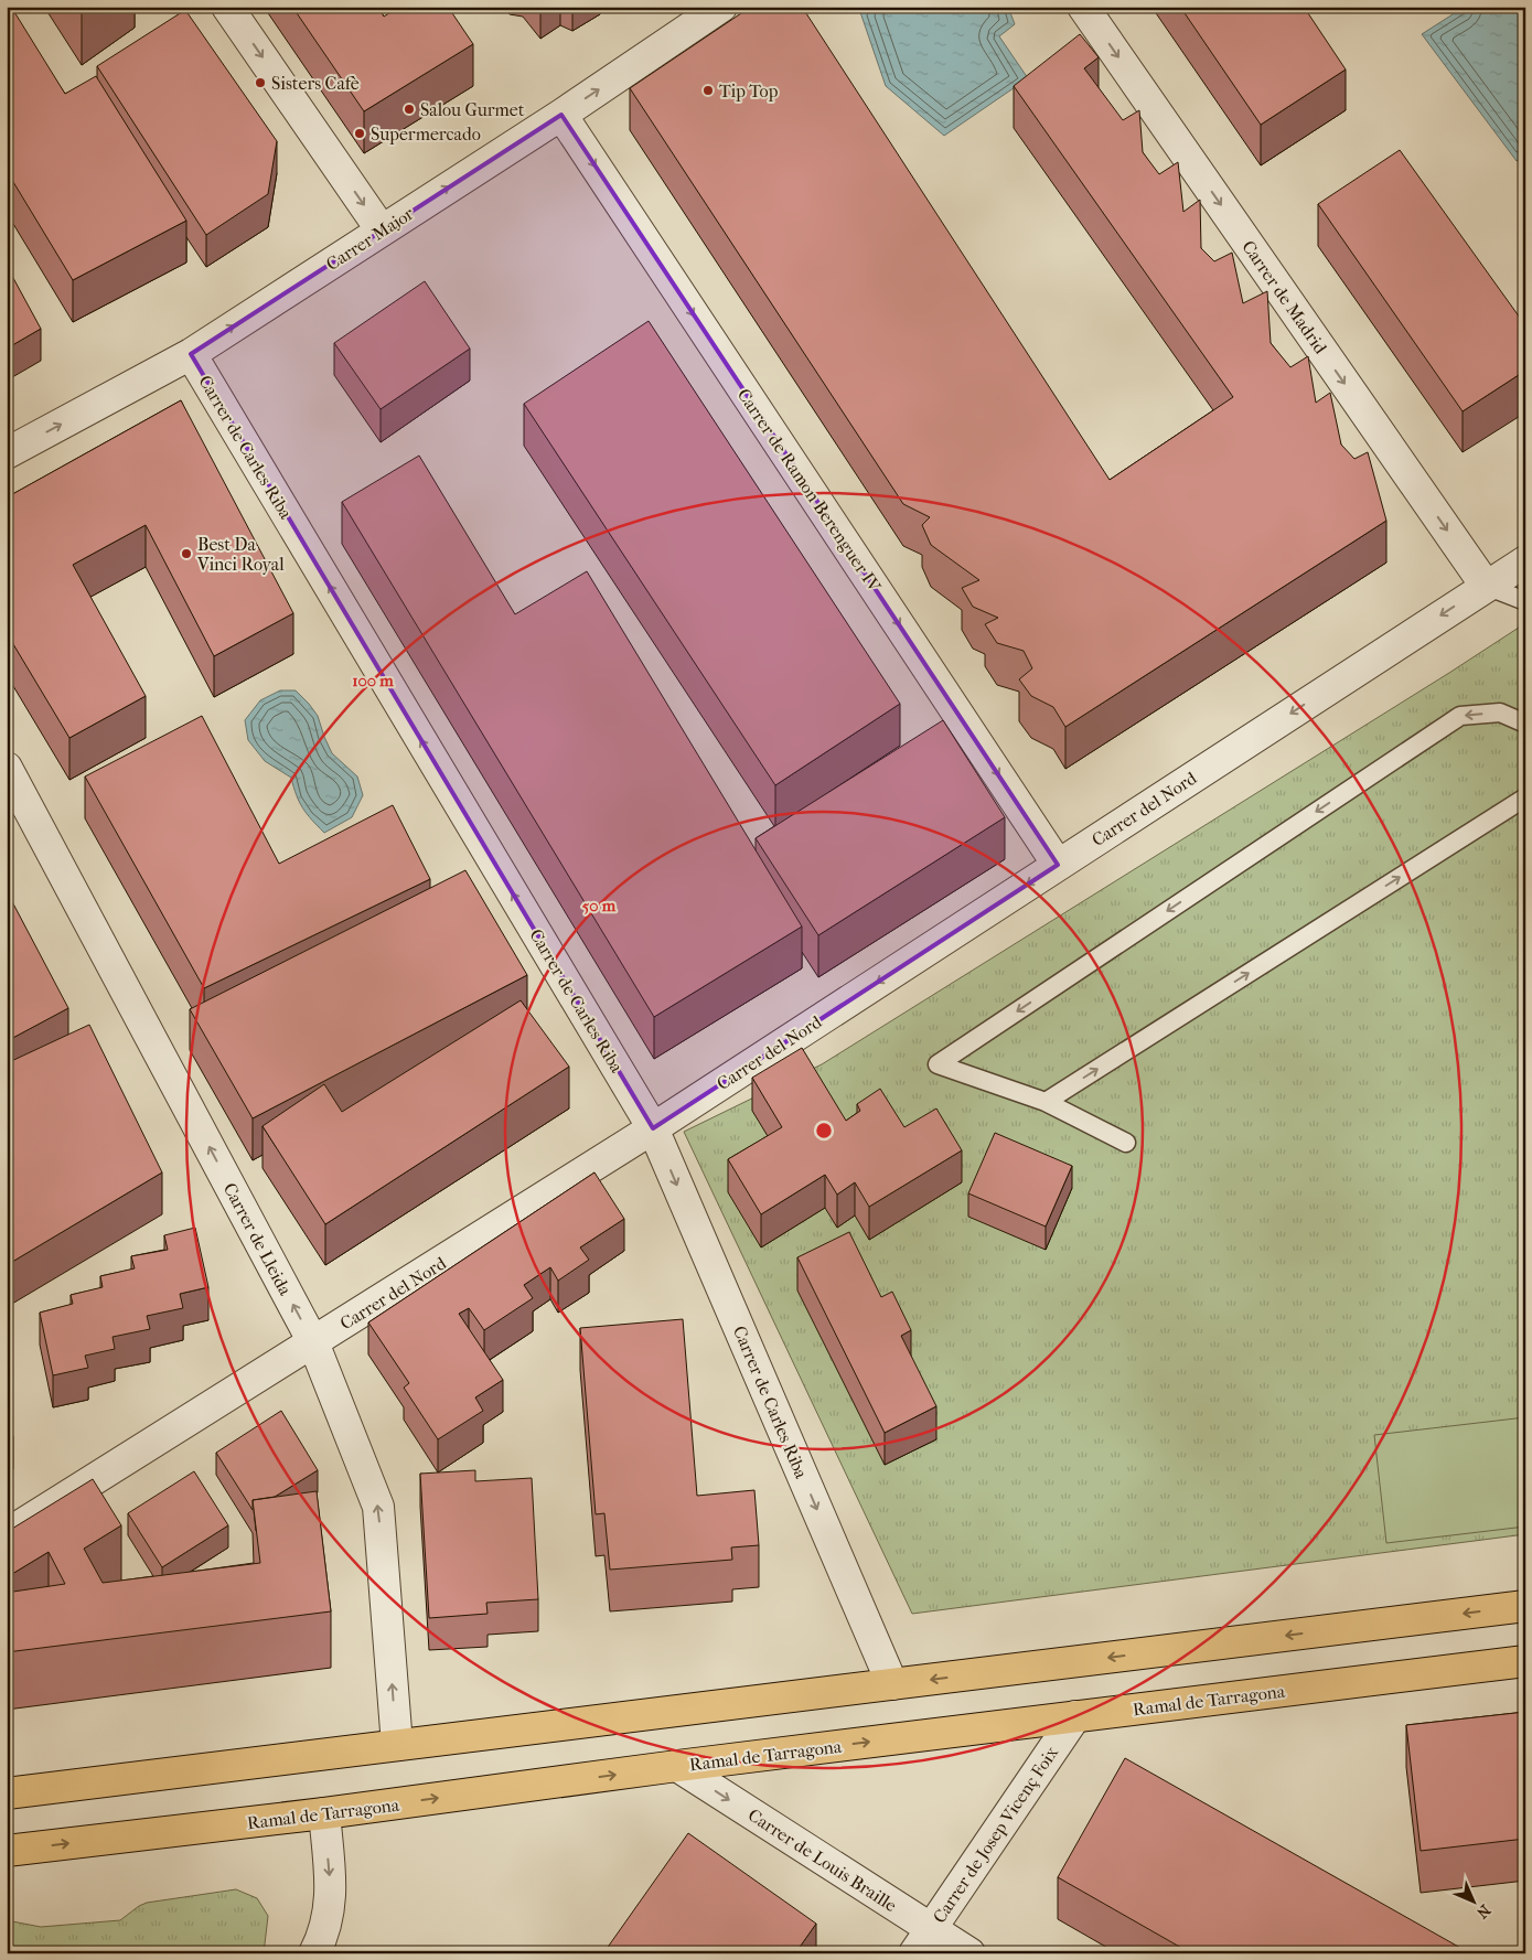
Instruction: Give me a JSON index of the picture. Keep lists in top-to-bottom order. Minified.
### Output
{"streets":{"main road":["Ramal de Tarragona"],"street":["Carrer Major","Carrer de Madrid","Carrer de Carles Riba","Carrer de Ramon Berenguer IV","Carrer del Nord","Carrer de Lleida","Carrer de Josep Vicenç Foix","Carrer de Louis Braille"]},"crossings":[["Carrer Major","Carrer de Carles Riba"],["Carrer Major","Carrer de Ramon Berenguer IV"],["Carrer de Madrid","Carrer del Nord"],["Carrer de Carles Riba","Carrer del Nord"],["Carrer de Ramon Berenguer IV","Carrer del Nord"],["Carrer del Nord","Carrer de Lleida"],["Ramal de Tarragona","Carrer de Josep Vicenç Foix"],["Ramal de Tarragona","Carrer de Louis Braille"],["Carrer de Josep Vicenç Foix","Carrer de Louis Braille"]],"one_way":["Carrer Major","Carrer de Madrid","Carrer de Ramon Berenguer IV","Carrer del Nord","Carrer de Lleida","Carrer de Louis Braille"],"places":["Sisters Cafè","Tip Top","Salou Gurmet","Supermercado","Best Da Vinci Royal"],"north":"bottom right","rings":["100 m","50 m"]}
